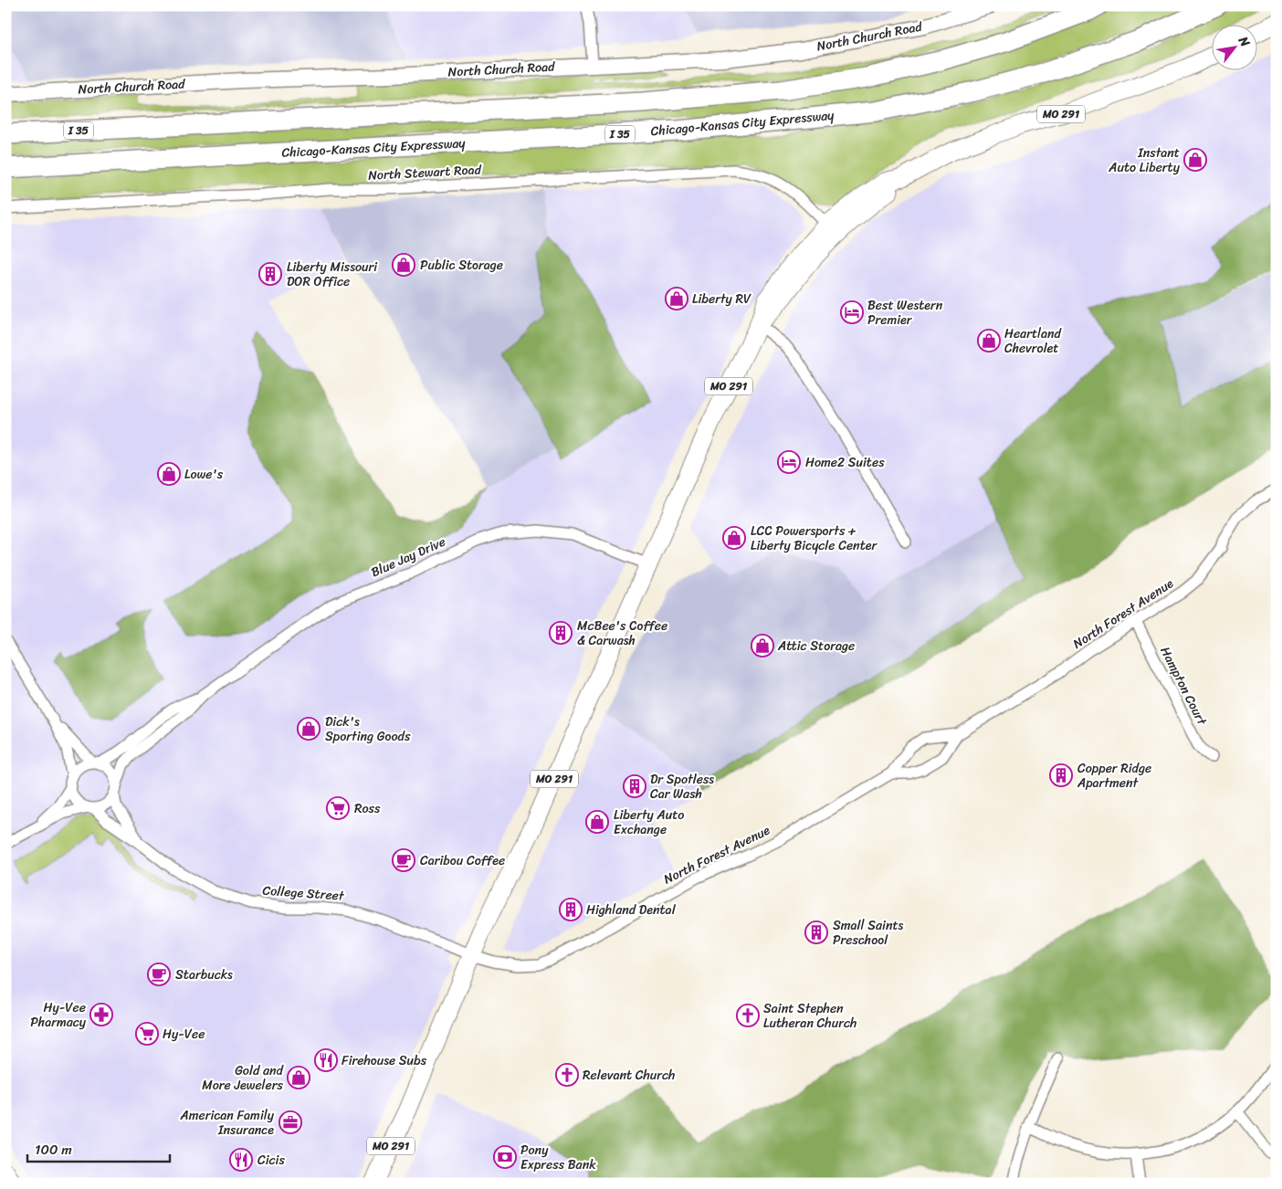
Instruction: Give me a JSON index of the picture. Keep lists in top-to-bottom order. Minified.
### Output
{"streets":{"highway":["Chicago-Kansas City Expressway","I 35"],"main road":["North Church Road","MO 291"],"street":["North Stewart Road","Blue Jay Drive","North Forest Avenue","Hampton Court","College Street"]},"crossings":[["MO 291","North Stewart Road"],["MO 291","Blue Jay Drive"],["MO 291","North Forest Avenue"],["MO 291","College Street"],["Blue Jay Drive","College Street"],["North Forest Avenue","Hampton Court"],["North Forest Avenue","College Street"]],"places":{"shop":["Instant Auto Liberty","Public Storage","Liberty RV","Heartland Chevrolet","Lowe's","LCC Powersports + Liberty Bicycle Center","Attic Storage","Dick's Sporting Goods","Liberty Auto Exchange","Gold and More Jewelers"],"building":["Liberty Missouri DOR Office","McBee's Coffee & Carwash","Copper Ridge Apartment","Dr Spotless Car Wash","Highland Dental","Small Saints Preschool"],"hotel":["Best Western Premier","Home2 Suites"],"supermarket":["Ross","Hy-Vee"],"cafe":["Caribou Coffee","Starbucks"],"pharmacy":["Hy-Vee Pharmacy"],"church":["Saint Stephen Lutheran Church","Relevant Church"],"restaurant":["Firehouse Subs","Cicis"],"office":["American Family Insurance"],"bank":["Pony Express Bank"]},"scale_bar":"100 m","north":"top right"}
